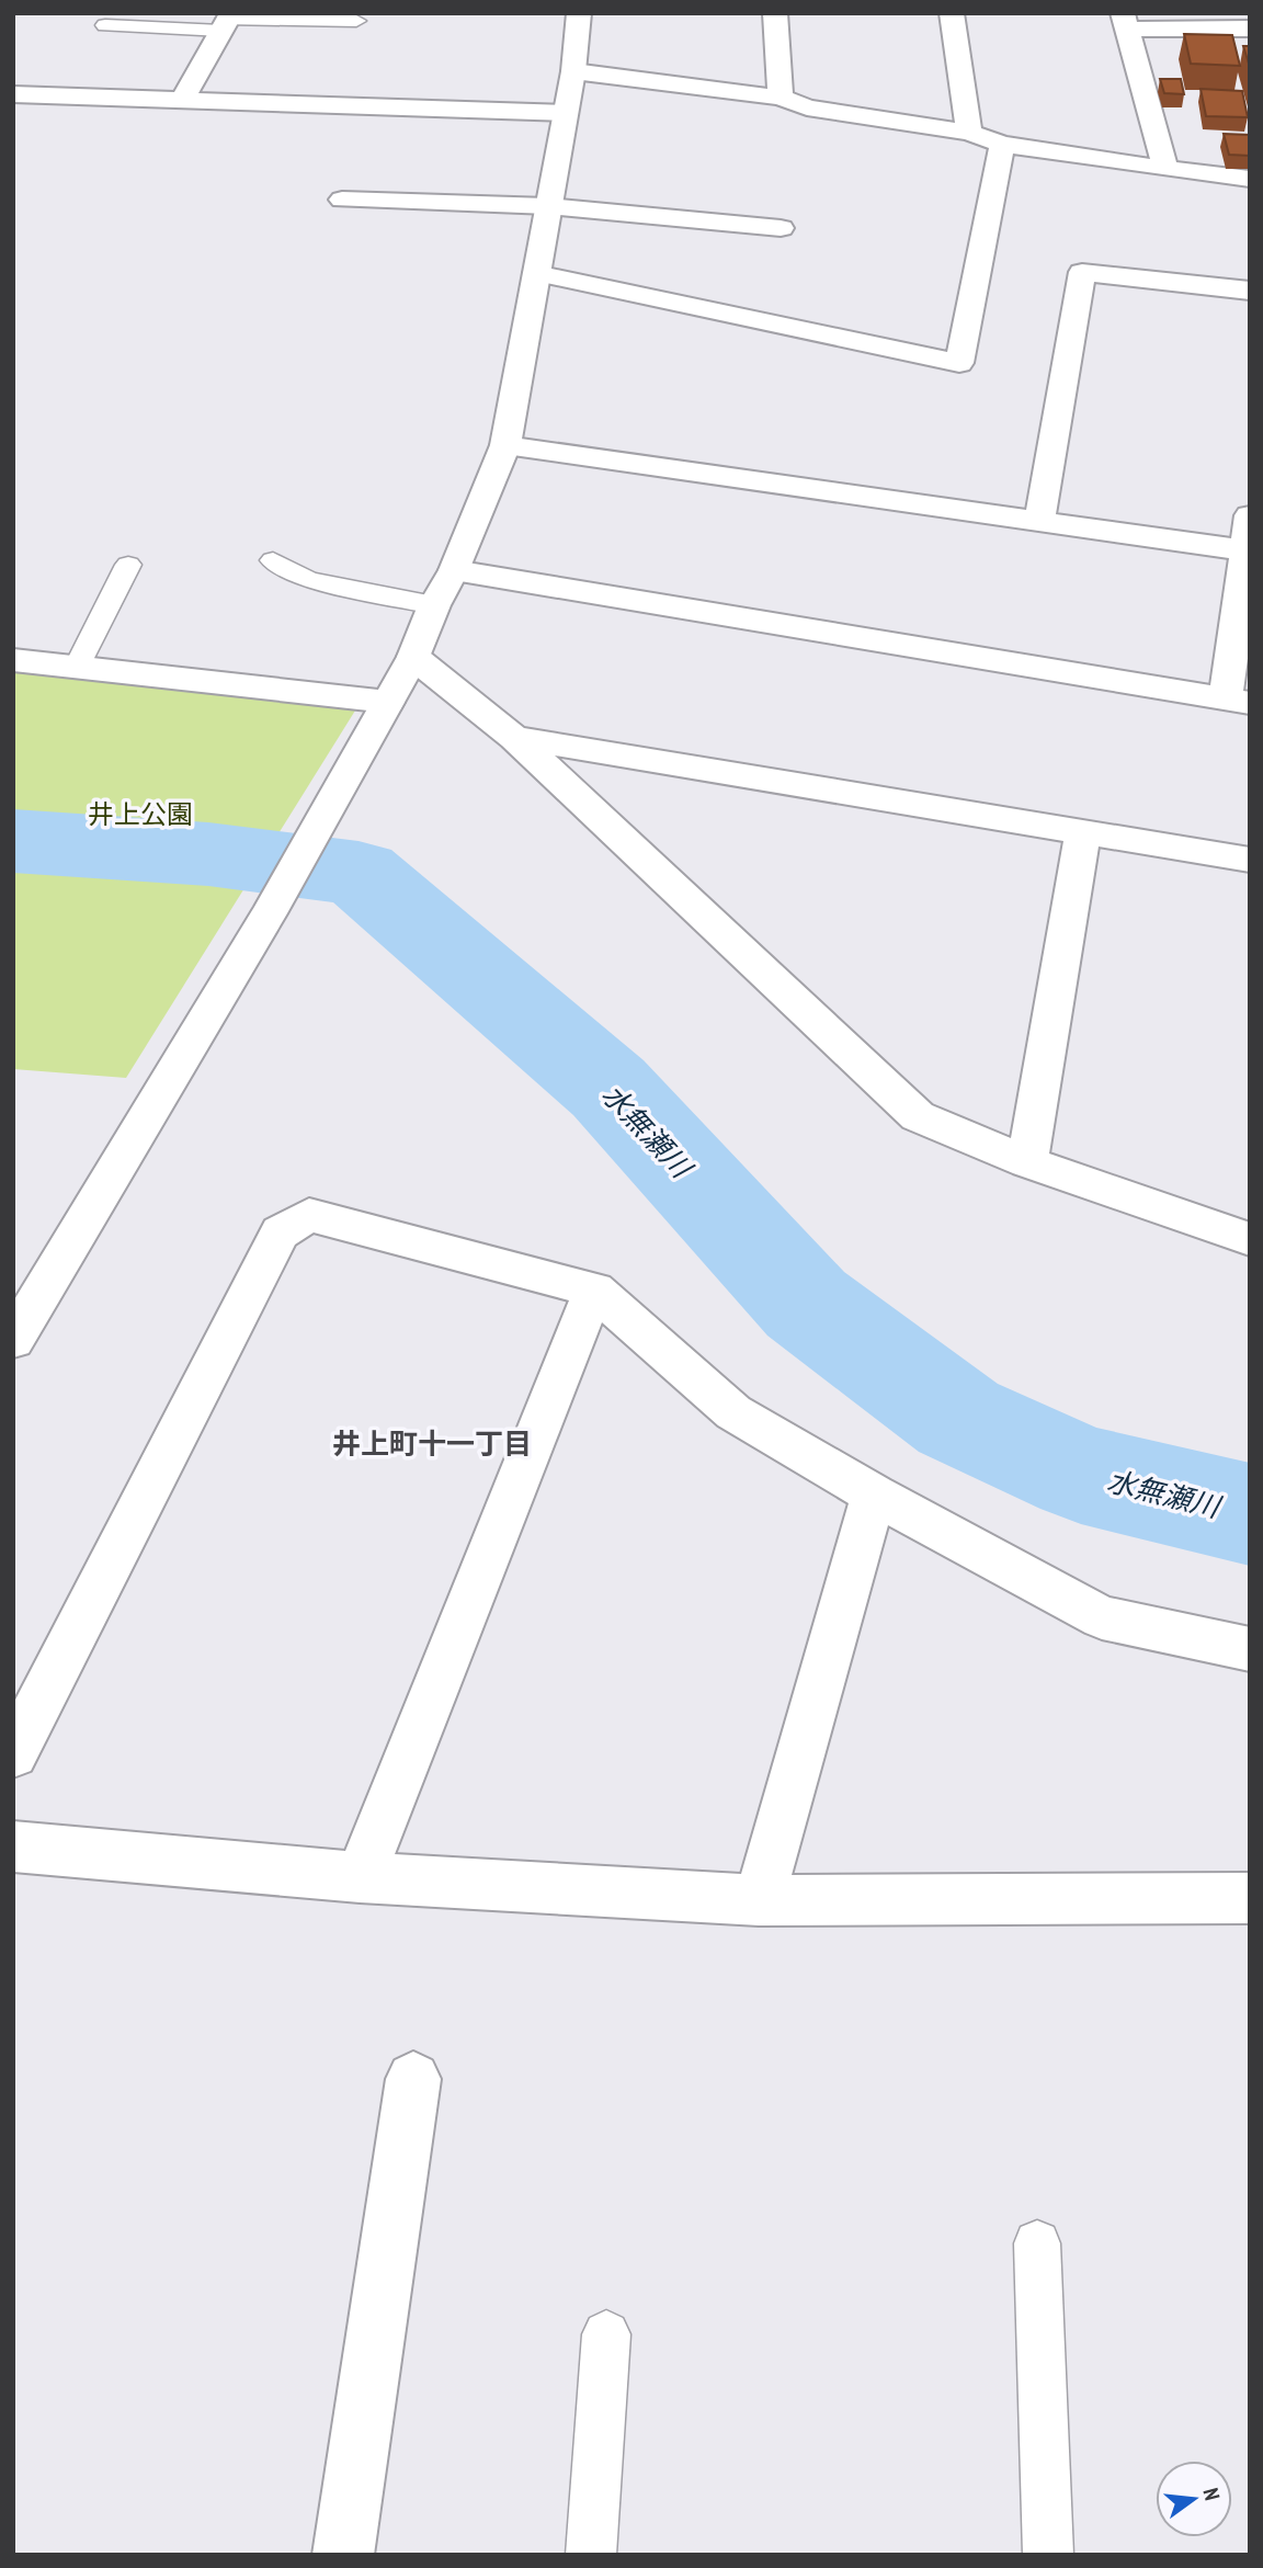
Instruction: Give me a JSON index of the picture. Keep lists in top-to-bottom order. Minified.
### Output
{"districts":["井上町十一丁目"],"water":["水無瀬川"],"parks":["井上公園"],"north":"right"}
